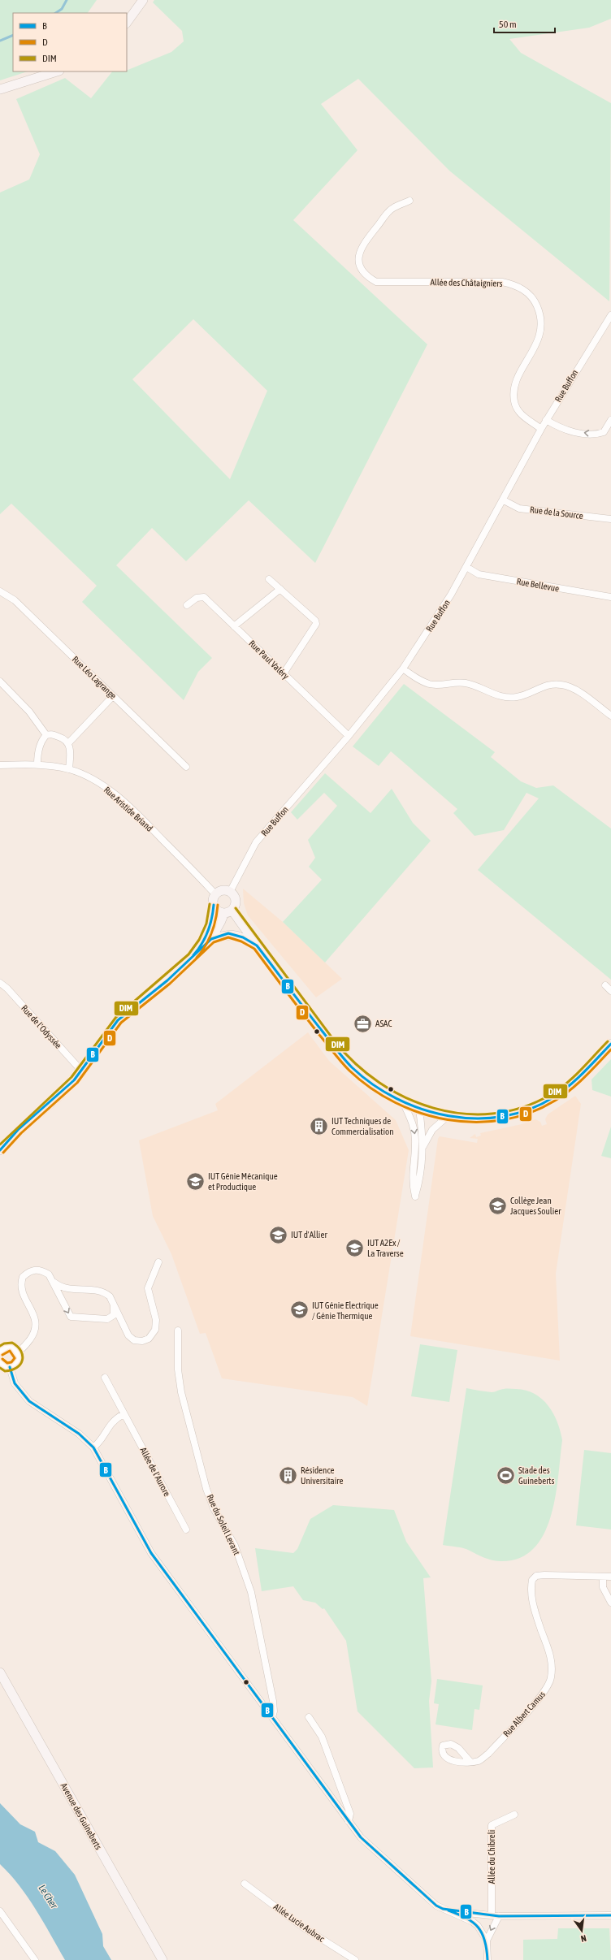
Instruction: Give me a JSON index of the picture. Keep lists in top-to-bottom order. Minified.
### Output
{"streets":{"main road":["Avenue des Guineberts"],"street":["Allée des Châtaigniers","Rue Buffon","Rue de la Source","Rue Bellevue","Rue Paul Valéry","Rue Léo Lagrange","Rue Aristide Briand","Rue de l'Odyssée","Allée de l'Aurore","Rue du Soleil Levant","Rue Albert Camus","Allée du Chibreli","Allée Lucie Aubrac"]},"crossings":[["Allée des Châtaigniers","Rue Buffon"],["Rue Buffon","Rue de la Source"],["Rue Buffon","Rue Bellevue"],["Rue Buffon","Rue Paul Valéry"],["Rue Buffon","Rue Aristide Briand"]],"water":["Le Cher"],"places":{"office":["ASAC"],"building":["IUT Techniques de Commercialisation","Résidence Universitaire"],"school or university":["IUT Génie Mécanique et Productique","Collège Jean Jacques Soulier","IUT d'Allier","IUT A2Ex / La Traverse","IUT Génie Electrique / Génie Thermique"],"sports":["Stade des Guineberts"]},"lines":["transit line DIM","transit line B","transit line D"],"legend":["B","D","DIM"],"scale_bar":"50 m","north":"bottom"}
